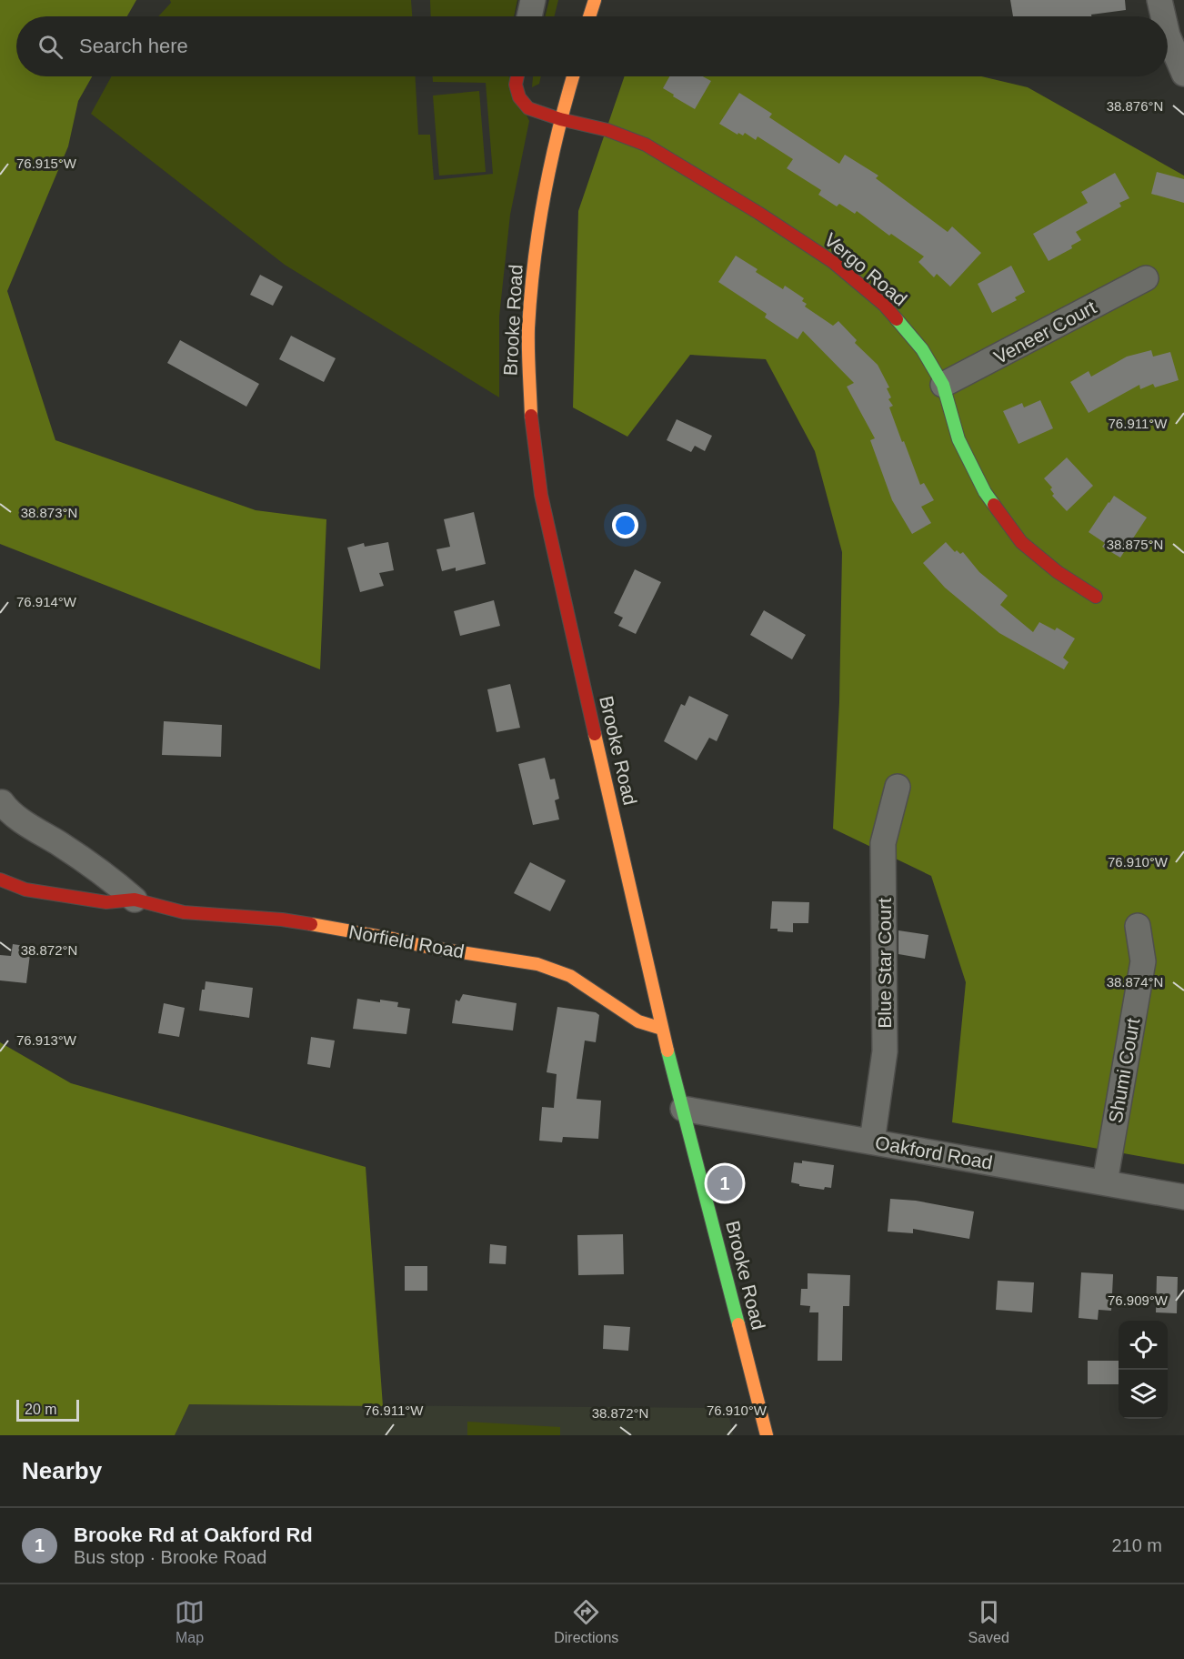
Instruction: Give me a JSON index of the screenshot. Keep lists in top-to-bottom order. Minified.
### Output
{"streets":{"street":["Vergo Road","Brooke Road","Veneer Court","Norfield Road","Blue Star Court","Shumi Court","Oakford Road"]},"crossings":[["Vergo Road","Brooke Road"],["Vergo Road","Veneer Court"],["Brooke Road","Norfield Road"],["Brooke Road","Oakford Road"],["Blue Star Court","Oakford Road"],["Shumi Court","Oakford Road"]],"scale_bar":"20 m","page":{"search":"Search here","pins":"1","scale":"20 m","heading":"Nearby","list":[{"mark":"1","name":"Brooke Rd at Oakford Rd","note":"Bus stop · Brooke Road","value":"210 m"}],"nav":["Map","Directions","Saved"]},"coordinates":["38.876°N","76.915°W","76.911°W","38.873°N","38.875°N","76.914°W","76.910°W","38.872°N","38.874°N","76.913°W","76.909°W"]}
